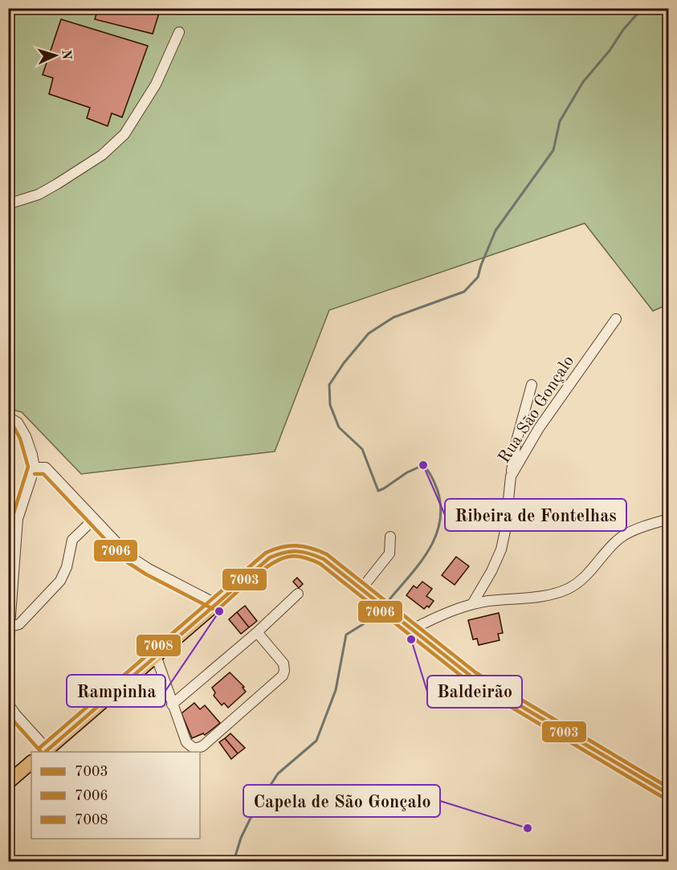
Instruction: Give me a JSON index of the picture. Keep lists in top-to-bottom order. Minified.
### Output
{"streets":{"street":["Rua São Gonçalo"]},"places":["Ribeira de Fontelhas","Rampinha","Baldeirão","Capela de São Gonçalo"],"lines":["transit line 7006","transit line 7008","transit line 7003"],"legend":["7003","7006","7008"],"north":"right"}
